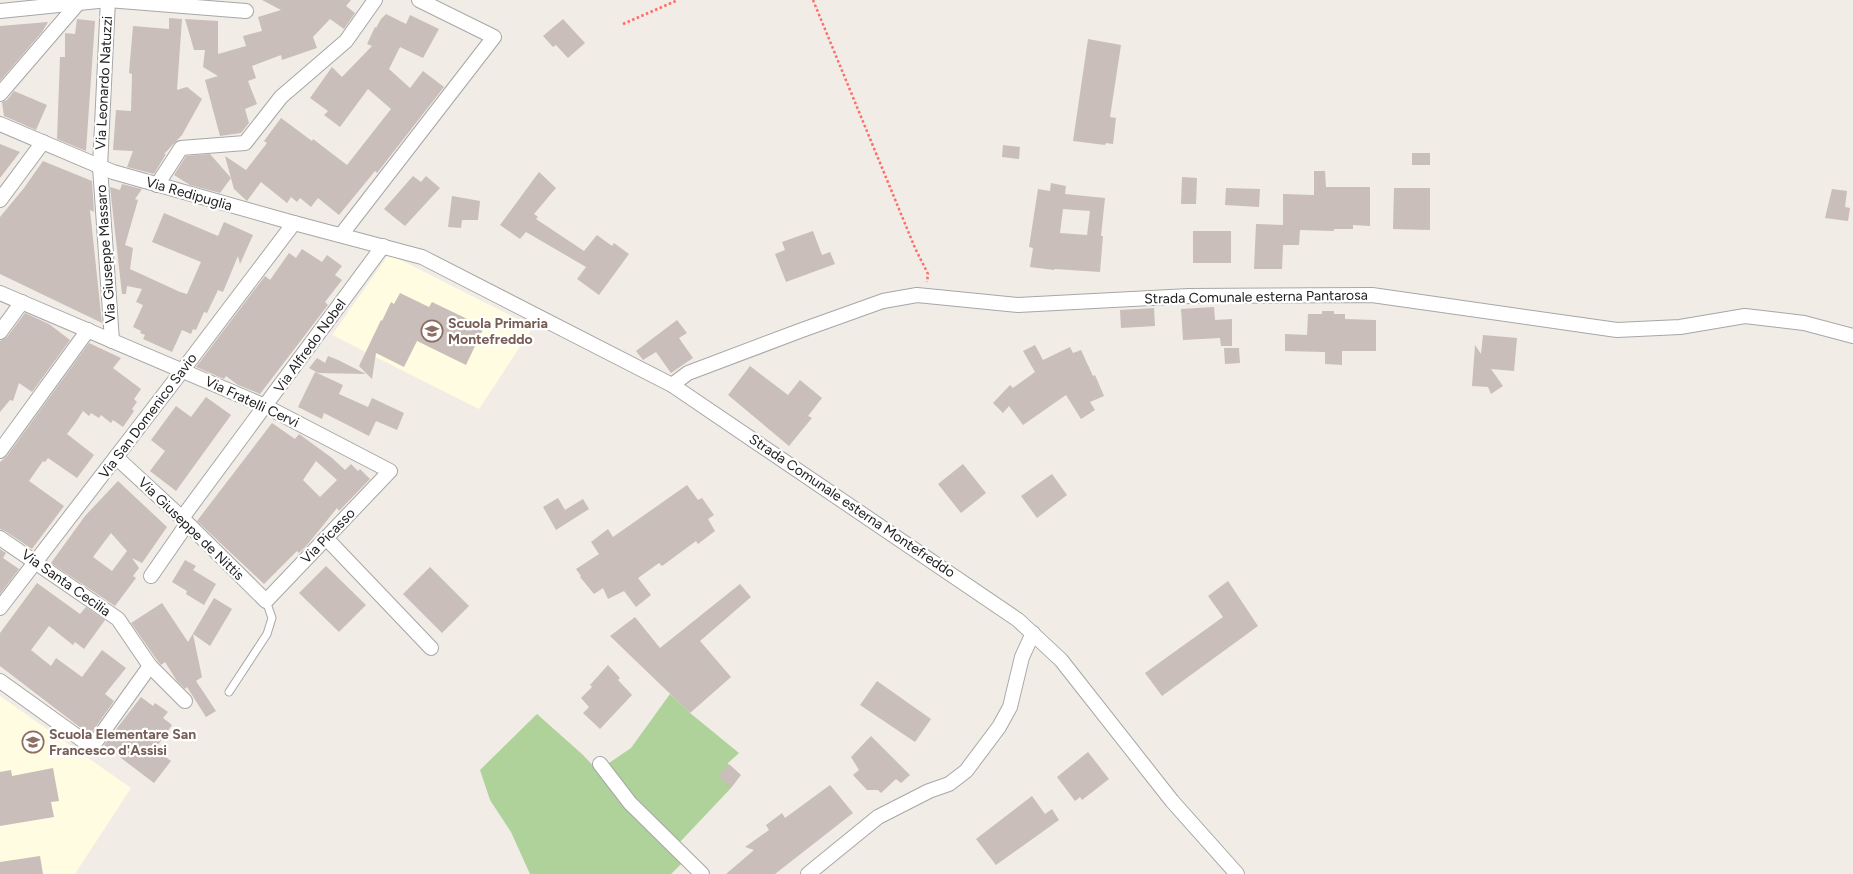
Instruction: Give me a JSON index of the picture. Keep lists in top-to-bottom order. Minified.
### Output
{"streets":{"street":["Via Leonardo Natuzzi","Via Redipuglia","Via Giuseppe Massaro","Strada Comunale esterna Pantarosa","Via Alfredo Nobel","Via Fratelli Cervi","Via San Domenico Savio","Strada Comunale esterna Montefreddo","Via Giuseppe de Nittis","Via Picasso","Via Santa Cecilia"]},"crossings":[["Via Leonardo Natuzzi","Via Redipuglia"],["Via Leonardo Natuzzi","Via Giuseppe Massaro"],["Via Redipuglia","Via Giuseppe Massaro"],["Via Redipuglia","Via Alfredo Nobel"],["Via Redipuglia","Via San Domenico Savio"],["Via Redipuglia","Strada Comunale esterna Montefreddo"],["Via Giuseppe Massaro","Via Fratelli Cervi"],["Strada Comunale esterna Pantarosa","Strada Comunale esterna Montefreddo"],["Via Alfredo Nobel","Via Fratelli Cervi"],["Via Alfredo Nobel","Strada Comunale esterna Montefreddo"],["Via Alfredo Nobel","Via Giuseppe de Nittis"],["Via Fratelli Cervi","Via San Domenico Savio"],["Via Fratelli Cervi","Via Picasso"],["Via San Domenico Savio","Via Giuseppe de Nittis"],["Via San Domenico Savio","Via Santa Cecilia"],["Via Giuseppe de Nittis","Via Picasso"]],"places":{"school or university":["Scuola Primaria Montefreddo","Scuola Elementare San Francesco d'Assisi"]}}
